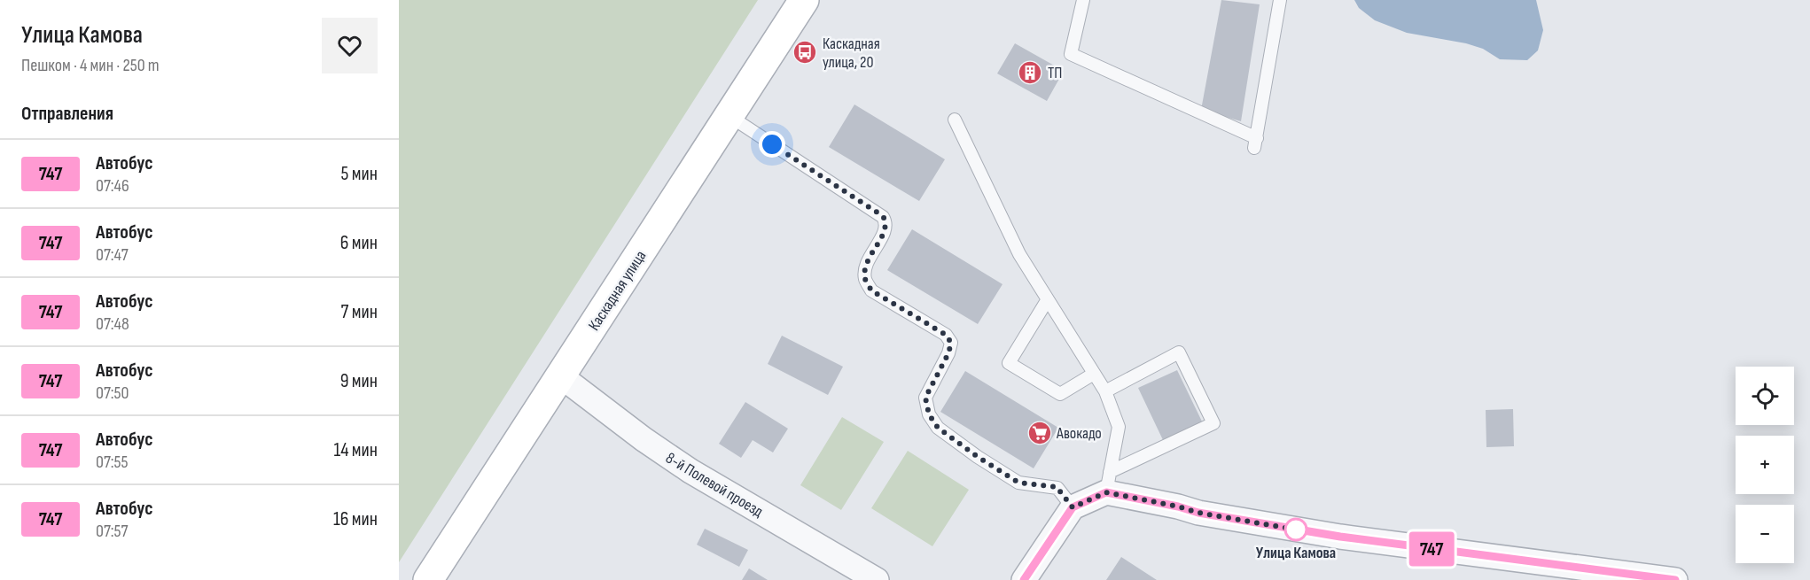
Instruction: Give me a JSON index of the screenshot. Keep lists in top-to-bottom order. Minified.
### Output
{"streets":{"street":["Каскадная улица","8-й Полевой проезд"]},"crossings":[["Каскадная улица","8-й Полевой проезд"]],"places":{"bus stop":["Каскадная улица, 20"],"building":["ТП"],"supermarket":["Авокадо"],"other":["Улица Камова"]},"lines":["bus line 747"],"page":{"heading":[["Улица Камова","Пешком · 4 мин · 250 m"],"Отправления"],"on_map":"747","list":[{"mark":"747","name":"Автобус","note":"07:46","value":"5 мин"},{"mark":"747","name":"Автобус","note":"07:47","value":"6 мин"},{"mark":"747","name":"Автобус","note":"07:48","value":"7 мин"},{"mark":"747","name":"Автобус","note":"07:50","value":"9 мин"},{"mark":"747","name":"Автобус","note":"07:55","value":"14 мин"},{"mark":"747","name":"Автобус","note":"07:57","value":"16 мин"}],"map_buttons":["+","−"]}}
